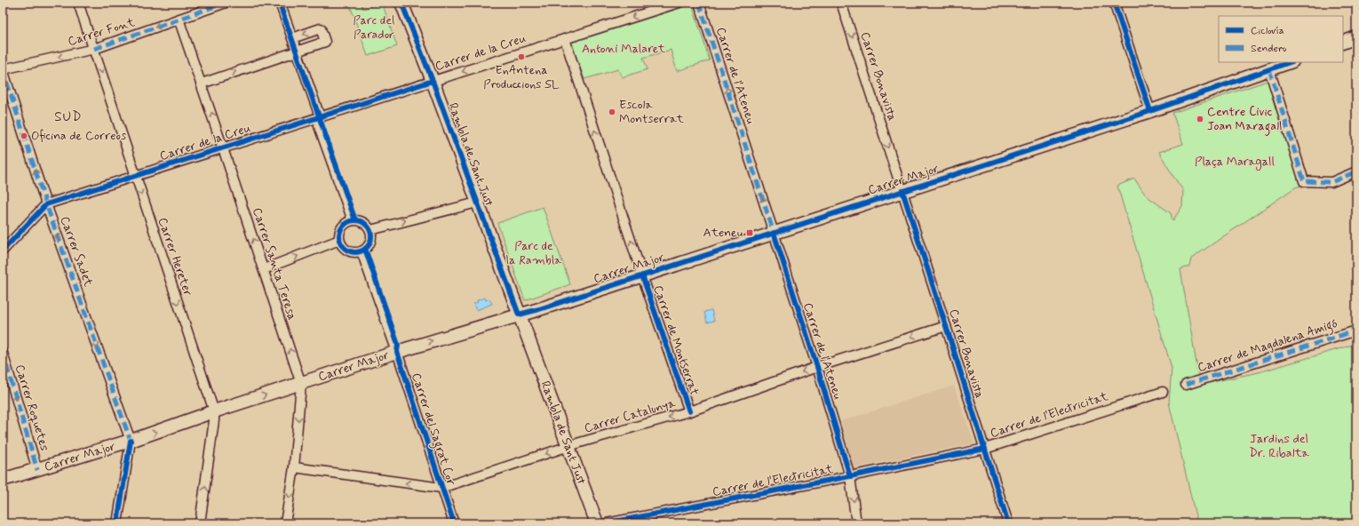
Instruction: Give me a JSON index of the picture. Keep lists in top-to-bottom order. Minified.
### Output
{"streets":{"street":["Carrer Font","Carrer de la Creu","Carrer de l'Ateneu","Carrer Bonavista","Rambla de Sant Just","Carrer Major","Carrer Sadet","Carrer Hereter","Carrer Santa Teresa","Carrer de Montserrat","Carrer de Magdalena Amigó","Carrer Roquetes","Carrer de l'Electricitat","Carrer Catalunya","Carrer del Sagrat Cor"]},"crossings":[["Carrer Font","Carrer Sadet"],["Carrer Font","Carrer Hereter"],["Carrer Font","Carrer Santa Teresa"],["Carrer de la Creu","Rambla de Sant Just"],["Carrer de la Creu","Carrer Sadet"],["Carrer de la Creu","Carrer Hereter"],["Carrer de la Creu","Carrer Santa Teresa"],["Carrer de la Creu","Carrer de Montserrat"],["Carrer de l'Ateneu","Carrer Major"],["Carrer de l'Ateneu","Carrer de l'Electricitat"],["Carrer de l'Ateneu","Carrer Catalunya"],["Carrer Bonavista","Carrer Major"],["Carrer Bonavista","Carrer de l'Electricitat"],["Carrer Bonavista","Carrer Catalunya"],["Rambla de Sant Just","Carrer Major"],["Rambla de Sant Just","Carrer Catalunya"],["Carrer Major","Carrer Sadet"],["Carrer Major","Carrer Hereter"],["Carrer Major","Carrer Santa Teresa"],["Carrer Major","Carrer de Montserrat"],["Carrer Major","Carrer Roquetes"],["Carrer Major","Carrer del Sagrat Cor"],["Carrer Santa Teresa","Carrer Catalunya"],["Carrer de Montserrat","Carrer Catalunya"],["Carrer Catalunya","Carrer del Sagrat Cor"]],"one_way":["Carrer Font","Carrer de la Creu","Carrer Bonavista","Carrer de Montserrat","Carrer Roquetes","Carrer Catalunya"],"districts":["SUD"],"parks":["Parc del Parador","Antoni Malaret","Plaça Maragall","Parc de la Rambla","Jardins del Dr. Ribalta"],"places":{"other":["EnAntena Produccions SL","Escola Montserrat","Centre Civic Joan Maragall","Oficina de Correos"],"transit":["Ateneu"]},"legend":["Ciclovía","Sendero"]}
